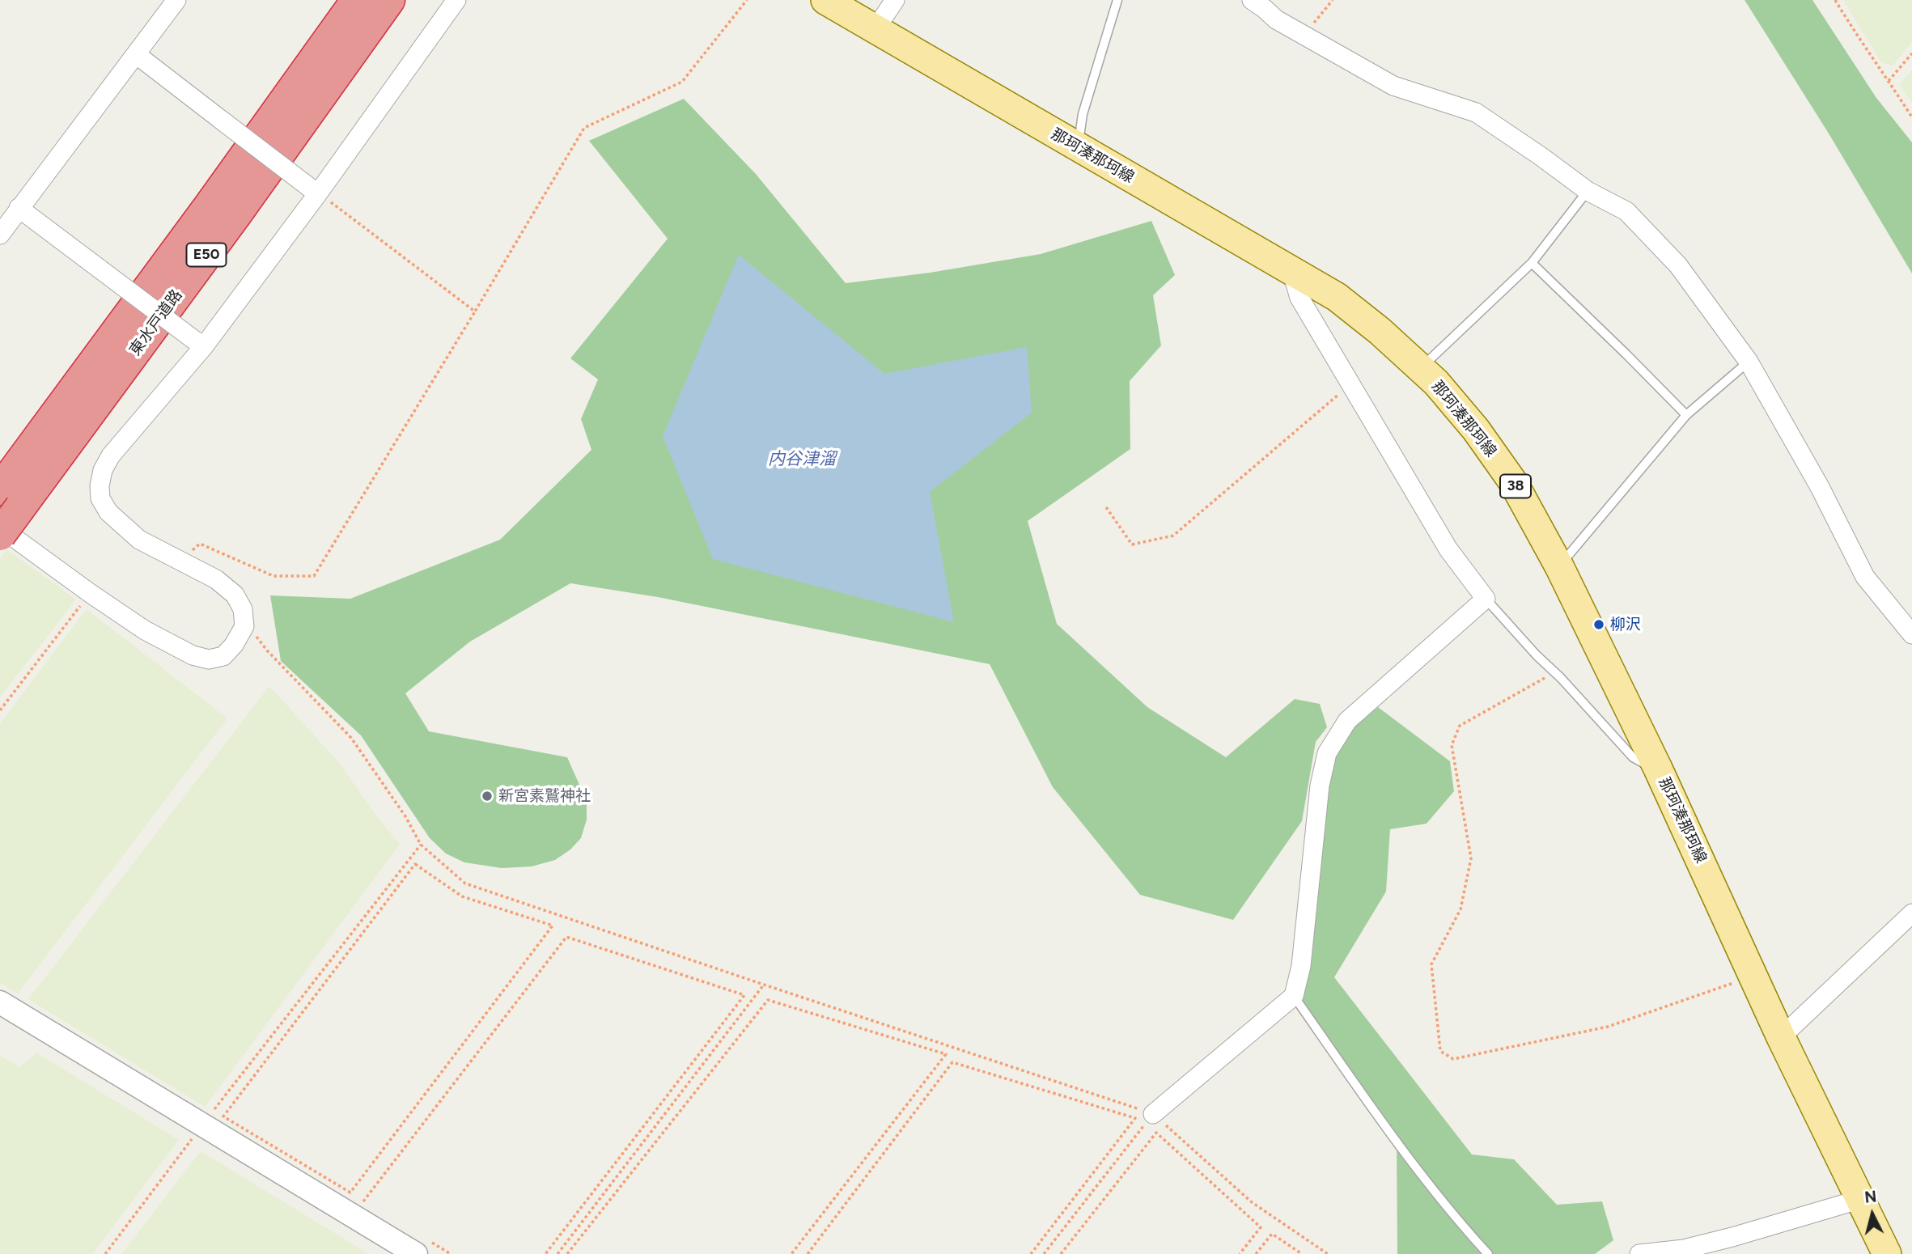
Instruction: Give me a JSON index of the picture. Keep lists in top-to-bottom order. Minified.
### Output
{"streets":{"highway":["E50","東水戸道路"],"main road":["那珂湊那珂線","38"]},"water":["内谷津溜"],"places":["柳沢","新宮素鷲神社"],"north":"top"}
